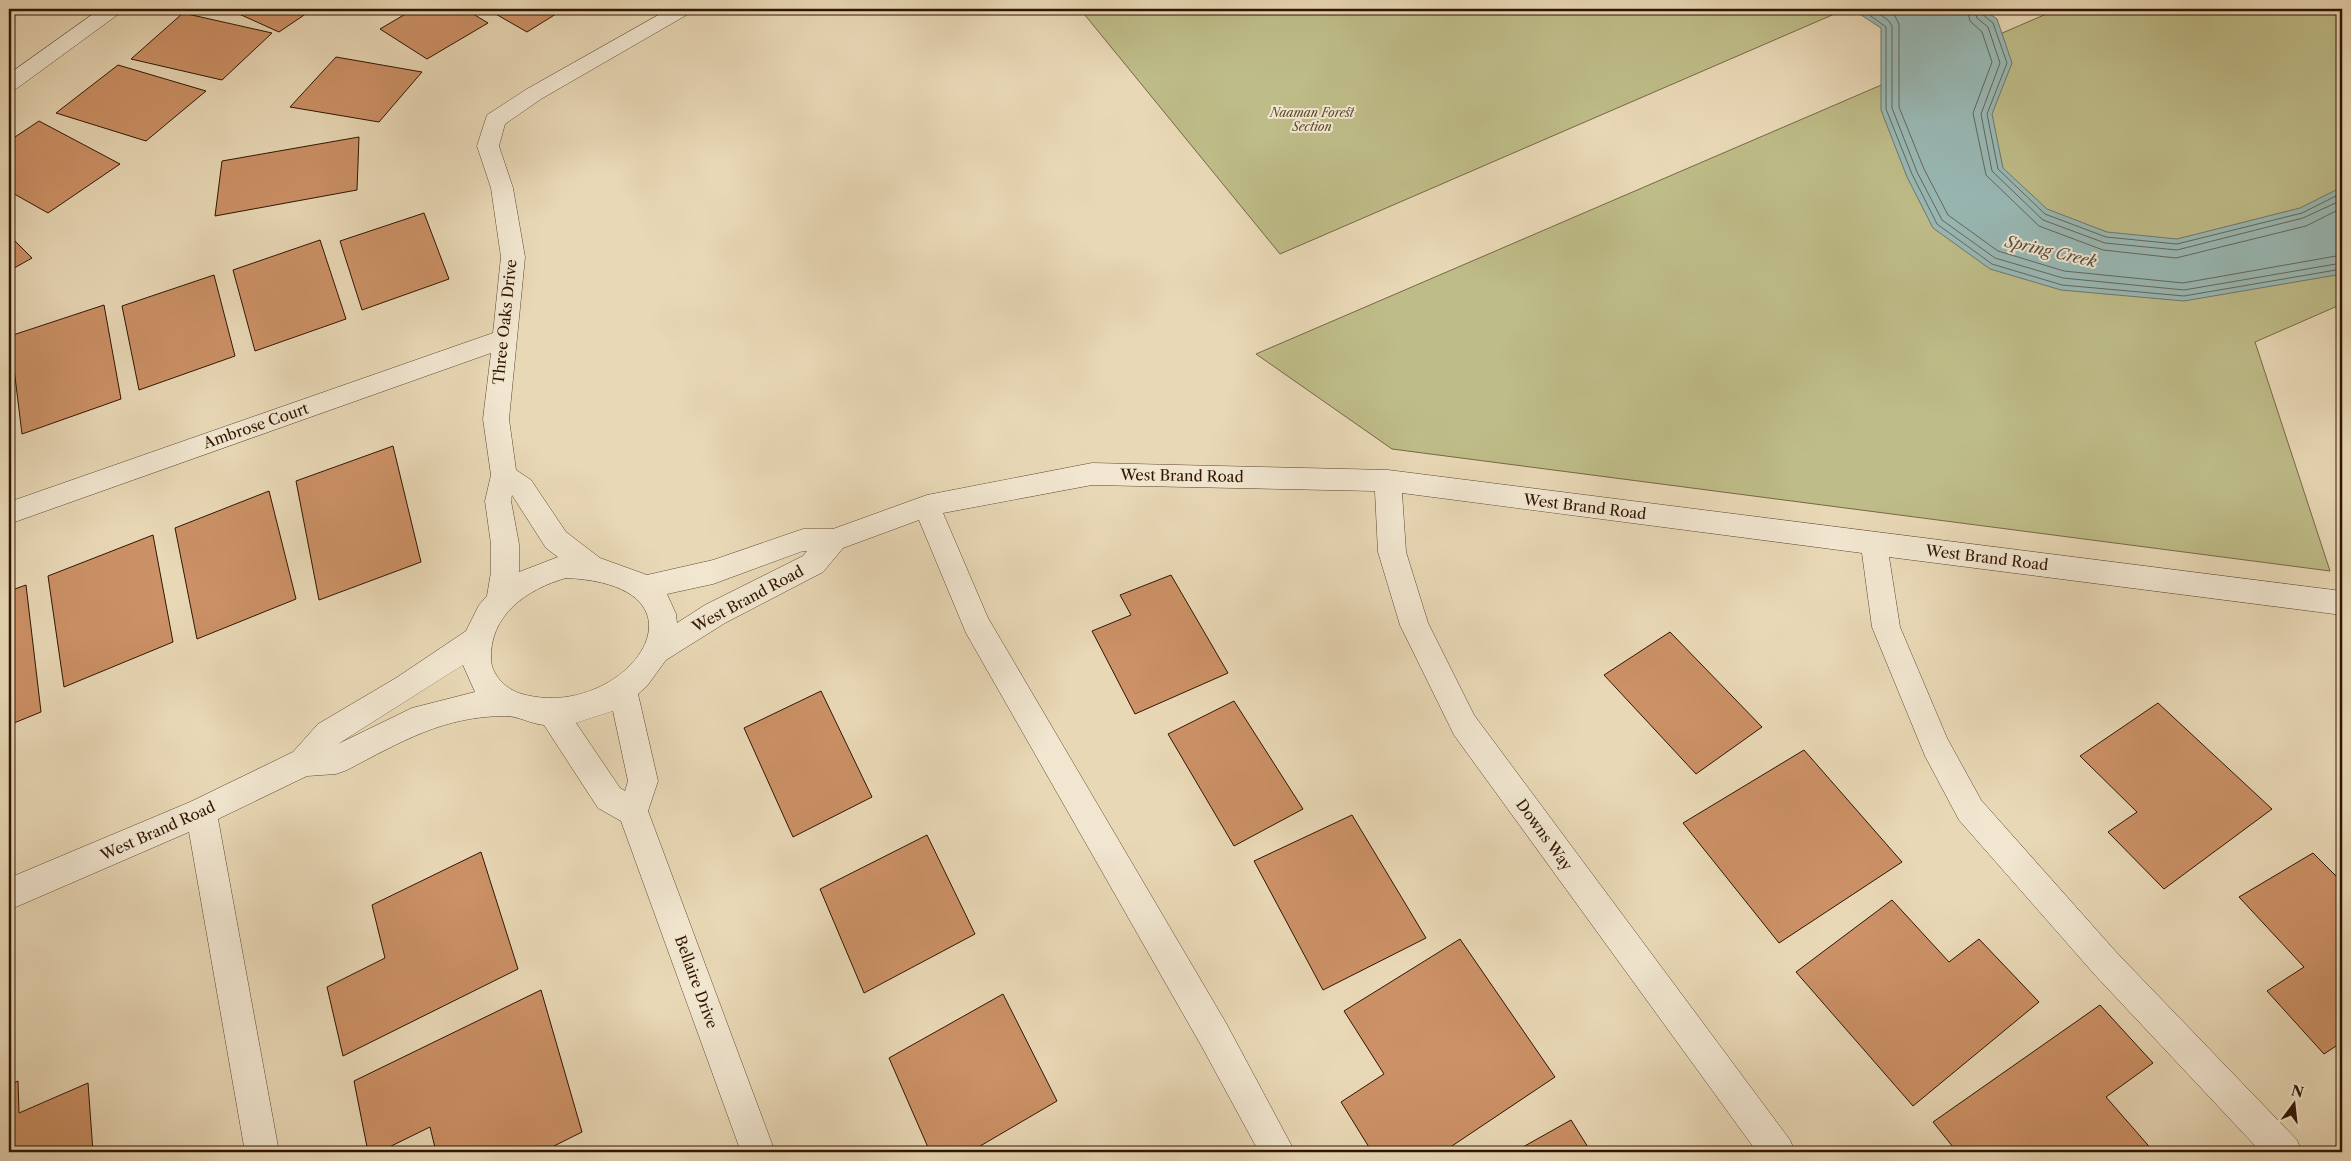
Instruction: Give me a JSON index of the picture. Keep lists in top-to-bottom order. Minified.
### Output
{"streets":{"street":["Three Oaks Drive","Ambrose Court","West Brand Road","Downs Way","Bellaire Drive"]},"crossings":[["Three Oaks Drive","Ambrose Court"],["Three Oaks Drive","West Brand Road"],["West Brand Road","Downs Way"]],"water":["Spring Creek"],"parks":["Naaman Forest Section"],"north":"top"}
